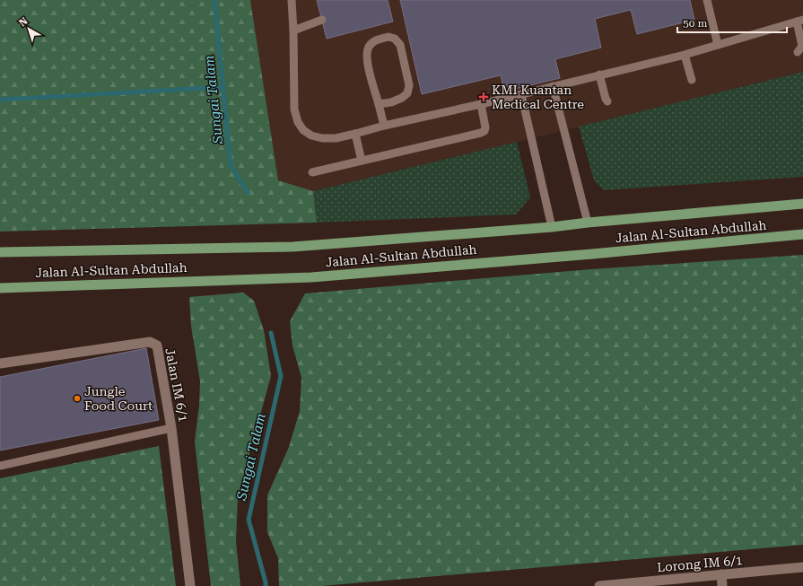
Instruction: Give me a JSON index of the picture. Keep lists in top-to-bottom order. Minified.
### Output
{"streets":{"main road":["Jalan Al-Sultan Abdullah"],"street":["Jalan IM 6/1","Lorong IM 6/1"]},"water":["Sungai Talam"],"places":{"health":["KMI Kuantan Medical Centre"],"other":["Jungle Food Court"]},"scale_bar":"50 m","north":"top left"}
